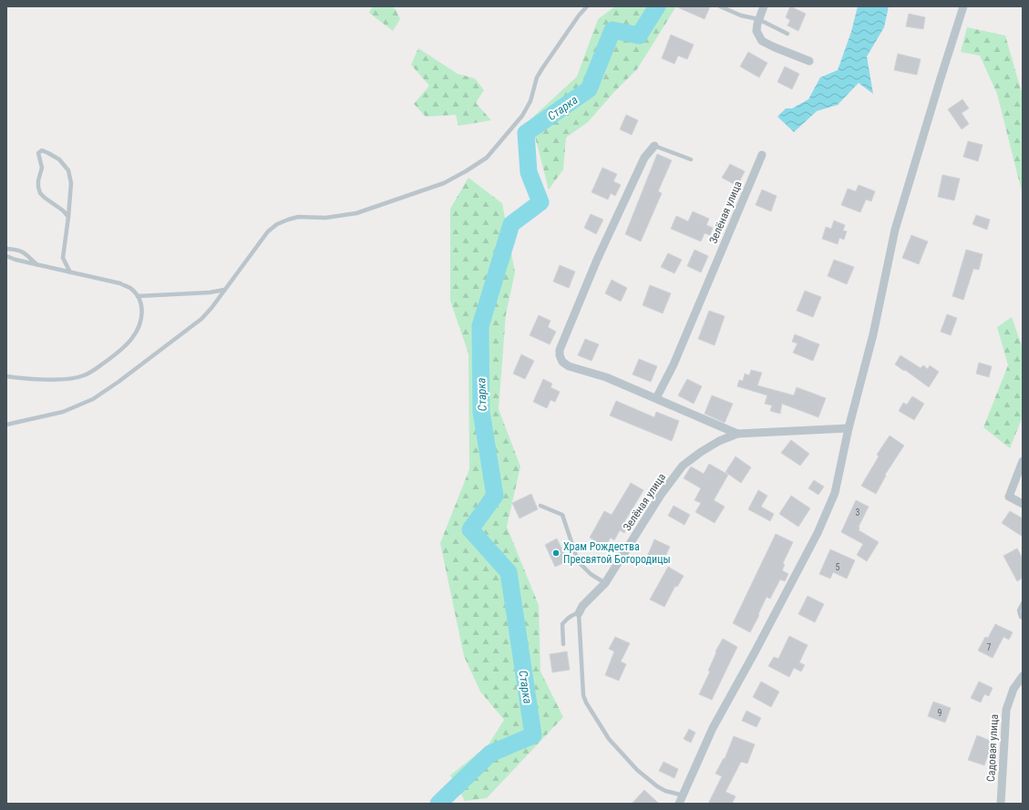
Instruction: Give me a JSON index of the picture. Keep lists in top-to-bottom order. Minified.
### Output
{"streets":{"street":["Зелёная улица","Садовая улица"]},"water":["Старка"],"places":["Храм Рождества Пресвятой Богородицы"],"house_numbers":["3","5","7","9"]}
